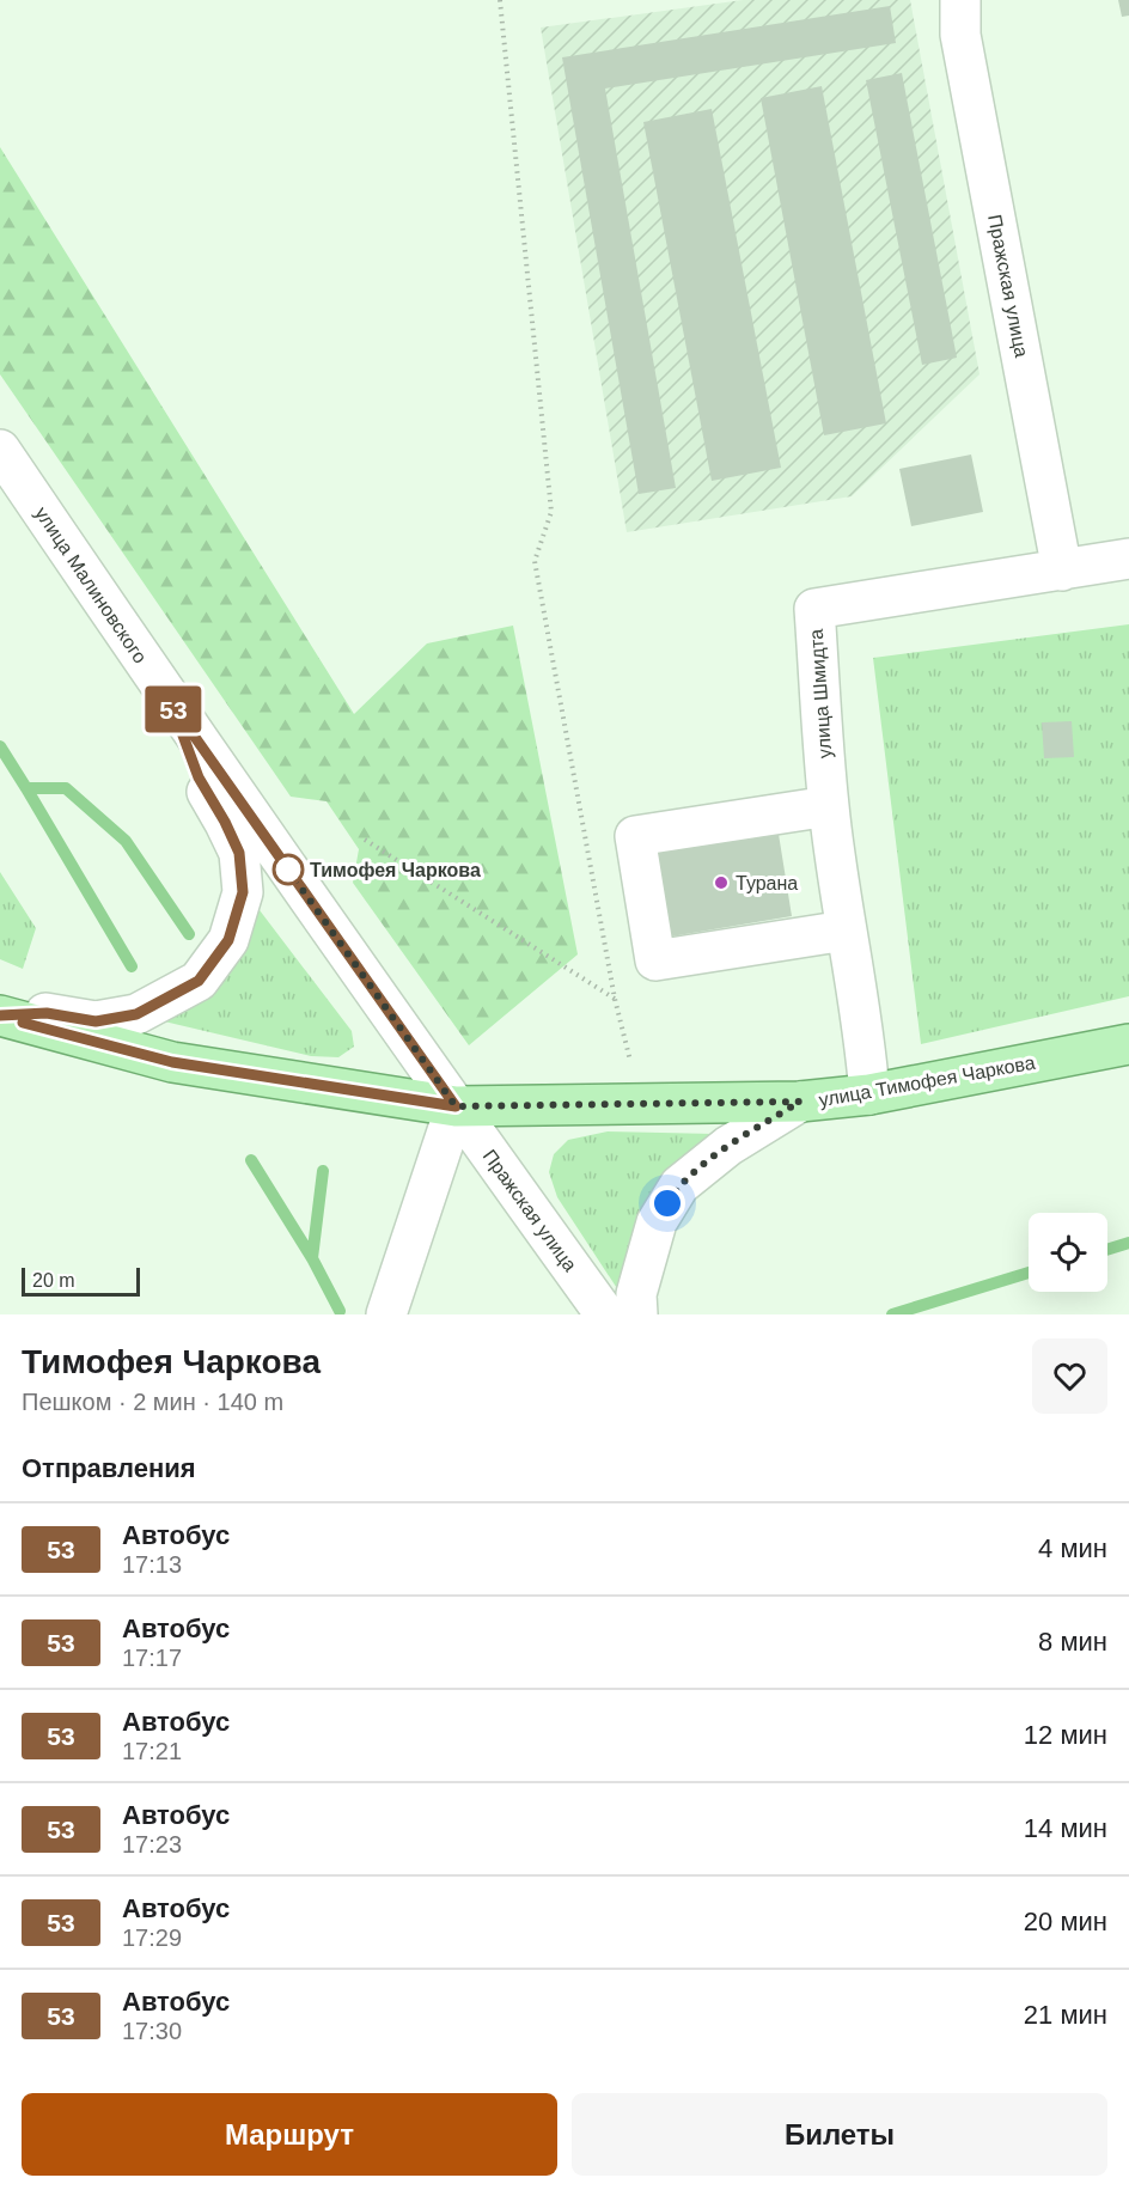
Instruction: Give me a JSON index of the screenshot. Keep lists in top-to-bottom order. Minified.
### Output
{"streets":{"main road":["улица Тимофея Чаркова"],"street":["Пражская улица","улица Малиновского","улица Шмидта"]},"crossings":[["Пражская улица","улица Малиновского"],["Пражская улица","улица Шмидта"],["Пражская улица","улица Тимофея Чаркова"],["улица Малиновского","улица Тимофея Чаркова"],["улица Шмидта","улица Тимофея Чаркова"]],"places":["Тимофея Чаркова","Турана"],"lines":["bus line 53"],"scale_bar":"20 m","page":{"on_map":"53","scale":"20 m","heading":[["Тимофея Чаркова","Пешком · 2 мин · 140 m"],"Отправления"],"list":[{"mark":"53","name":"Автобус","note":"17:13","value":"4 мин"},{"mark":"53","name":"Автобус","note":"17:17","value":"8 мин"},{"mark":"53","name":"Автобус","note":"17:21","value":"12 мин"},{"mark":"53","name":"Автобус","note":"17:23","value":"14 мин"},{"mark":"53","name":"Автобус","note":"17:29","value":"20 мин"},{"mark":"53","name":"Автобус","note":"17:30","value":"21 мин"}],"buttons":["Маршрут","Билеты"]}}
